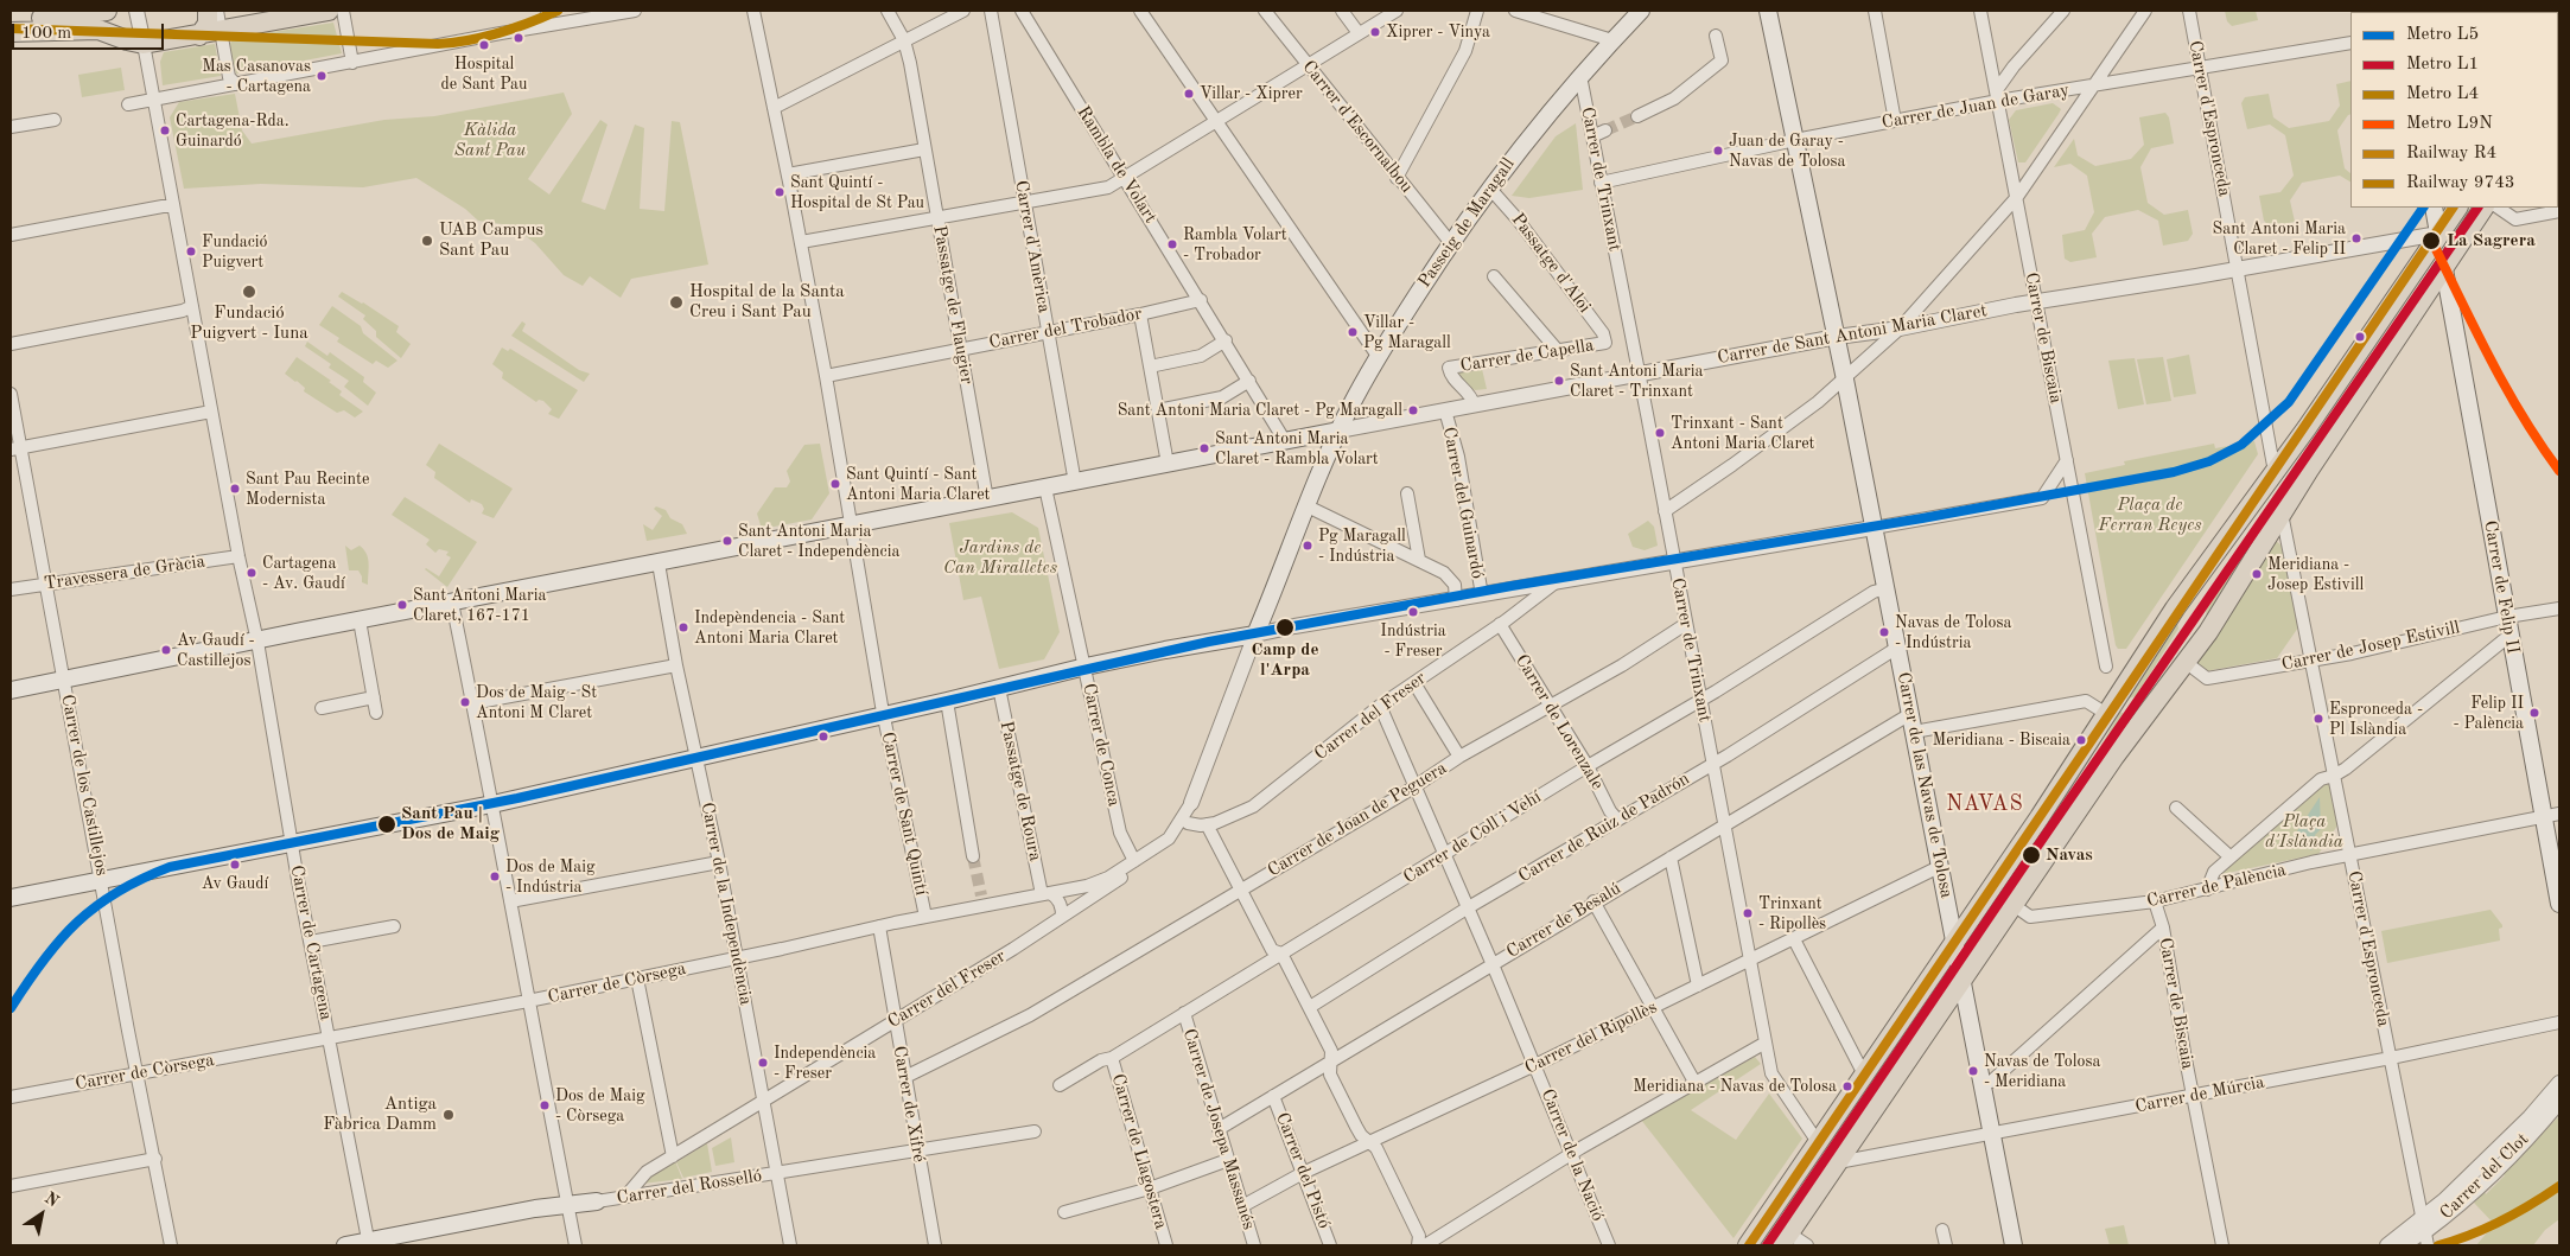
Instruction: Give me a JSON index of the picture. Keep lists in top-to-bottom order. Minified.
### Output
{"streets":{"main road":["Passeig de Maragall","Carrer de Sant Antoni Maria Claret","Carrer de Felip II","Carrer de las Navas de Tolosa","Carrer del Rosselló"],"street":["Carrer de Juan de Garay","Carrer d'Espronceda","Carrer d'Escornalbou","Rambla de Volart","Carrer de Trinxant","Carrer d'Amèrica","Passatge d'Aloi","Passatge de Flaugier","Carrer del Trobador","Carrer de Biscaia","Carrer de Capella","Carrer del Guinardó","Travessera de Gràcia","Carrer de Josep Estivill","Carrer del Freser","Carrer de Lorenzale","Carrer de Conca","Carrer de los Castillejos","Passatge de Roura","Carrer de Sant Quintí","Carrer de Joan de Peguera","Carrer de Ruiz de Padrón","Carrer de Coll i Vehí","Carrer de Palència","Carrer de la Independència","Carrer de Besalú","Carrer de Cartagena","Carrer de Còrsega","Carrer del Ripollès","Carrer de Múrcia","Carrer de Xifré","Carrer de Josepa Massanés","Carrer de Llagostera","Carrer de la Nació","Carrer del Pistó","Carrer del Clot"]},"crossings":[["Carrer de Juan de Garay","Carrer d'Espronceda"],["Carrer de Juan de Garay","Carrer de Trinxant"],["Carrer de Juan de Garay","Carrer de Biscaia"],["Carrer de Juan de Garay","Carrer de las Navas de Tolosa"],["Carrer d'Espronceda","Carrer de Sant Antoni Maria Claret"],["Carrer d'Espronceda","Carrer de Josep Estivill"],["Carrer d'Espronceda","Carrer de Palència"],["Carrer d'Espronceda","Carrer de Múrcia"],["Carrer d'Espronceda","Carrer del Clot"],["Carrer d'Escornalbou","Passeig de Maragall"],["Rambla de Volart","Carrer del Trobador"],["Rambla de Volart","Carrer de Sant Antoni Maria Claret"],["Carrer de Trinxant","Passeig de Maragall"],["Carrer de Trinxant","Carrer de Sant Antoni Maria Claret"],["Carrer de Trinxant","Carrer de Joan de Peguera"],["Carrer de Trinxant","Carrer de Ruiz de Padrón"],["Carrer de Trinxant","Carrer de Coll i Vehí"],["Carrer de Trinxant","Carrer de Besalú"],["Carrer de Trinxant","Carrer del Ripollès"],["Passeig de Maragall","Passatge d'Aloi"],["Passeig de Maragall","Carrer de Sant Antoni Maria Claret"],["Passeig de Maragall","Carrer del Freser"],["Passeig de Maragall","Carrer de Còrsega"],["Carrer d'Amèrica","Carrer del Trobador"],["Carrer d'Amèrica","Carrer de Sant Antoni Maria Claret"],["Passatge d'Aloi","Carrer de Capella"],["Passatge de Flaugier","Carrer del Trobador"],["Passatge de Flaugier","Carrer de Sant Antoni Maria Claret"],["Carrer del Trobador","Carrer de Sant Quintí"],["Carrer de Sant Antoni Maria Claret","Carrer de Biscaia"],["Carrer de Sant Antoni Maria Claret","Carrer de Capella"],["Carrer de Sant Antoni Maria Claret","Carrer del Guinardó"],["Carrer de Sant Antoni Maria Claret","Carrer de Conca"],["Carrer de Sant Antoni Maria Claret","Carrer de los Castillejos"],["Carrer de Sant Antoni Maria Claret","Carrer de las Navas de Tolosa"],["Carrer de Sant Antoni Maria Claret","Carrer de Sant Quintí"],["Carrer de Sant Antoni Maria Claret","Carrer de la Independència"],["Carrer de Sant Antoni Maria Claret","Carrer de Cartagena"],["Carrer de Biscaia","Carrer de Palència"],["Carrer de Biscaia","Carrer de Múrcia"],["Travessera de Gràcia","Carrer de los Castillejos"],["Travessera de Gràcia","Carrer de Cartagena"],["Carrer de Felip II","Carrer de Josep Estivill"],["Carrer de Felip II","Carrer de Palència"],["Carrer del Freser","Carrer de Lorenzale"],["Carrer del Freser","Passatge de Roura"],["Carrer del Freser","Carrer de la Independència"],["Carrer del Freser","Carrer de Xifré"],["Carrer del Freser","Carrer de la Nació"],["Carrer del Freser","Carrer del Rosselló"],["Carrer de Lorenzale","Carrer de Joan de Peguera"],["Carrer de Lorenzale","Carrer de Ruiz de Padrón"],["Carrer de Lorenzale","Carrer de Coll i Vehí"],["Carrer de Conca","Carrer de Còrsega"],["Carrer de los Castillejos","Carrer de Còrsega"],["Carrer de las Navas de Tolosa","Carrer de Ruiz de Padrón"],["Carrer de las Navas de Tolosa","Carrer de Coll i Vehí"],["Carrer de las Navas de Tolosa","Carrer de Besalú"],["Carrer de las Navas de Tolosa","Carrer del Ripollès"],["Carrer de las Navas de Tolosa","Carrer de Múrcia"],["Passatge de Roura","Carrer de Còrsega"],["Carrer de Sant Quintí","Carrer de Còrsega"],["Carrer de Joan de Peguera","Carrer de Xifré"],["Carrer de Joan de Peguera","Carrer de la Nació"],["Carrer de Ruiz de Padrón","Carrer de la Nació"],["Carrer de Coll i Vehí","Carrer de Josepa Massanés"],["Carrer de Coll i Vehí","Carrer de Llagostera"],["Carrer de Coll i Vehí","Carrer de la Nació"],["Carrer de la Independència","Carrer de Còrsega"],["Carrer de la Independència","Carrer del Rosselló"],["Carrer de Besalú","Carrer de Josepa Massanés"],["Carrer de Besalú","Carrer de la Nació"],["Carrer de Besalú","Carrer del Pistó"],["Carrer de Cartagena","Carrer de Còrsega"],["Carrer de Cartagena","Carrer del Rosselló"],["Carrer de Còrsega","Carrer de Xifré"],["Carrer del Ripollès","Carrer de Josepa Massanés"],["Carrer del Ripollès","Carrer de la Nació"],["Carrer del Ripollès","Carrer del Pistó"],["Carrer de Xifré","Carrer del Rosselló"]],"districts":["NAVAS"],"parks":["Kàlida Sant Pau","Plaça de Ferran Reyes","Jardins de Can Miralletes","Plaça d'Islàndia"],"places":["Xiprer - Vinya","Hospital de Sant Pau","Mas Casanovas - Cartagena","Villar - Xiprer","Cartagena-Rda. Guinardó","Juan de Garay - Navas de Tolosa","Sant Quintí - Hospital de St Pau","Sant Antoni Maria Claret - Felip II","UAB Campus Sant Pau","La Sagrera","Rambla Volart - Trobador","Fundació Puigvert","Fundació Puigvert - Iuna","Hospital de la Santa Creu i Sant Pau","Villar - Pg Maragall","Sant Antoni Maria Claret - Trinxant","Sant Antoni Maria Claret - Pg Maragall","Trinxant - Sant Antoni Maria Claret","Sant Antoni Maria Claret - Rambla Volart","Sant Quintí - Sant Antoni Maria Claret","Sant Pau Recinte Modernista","Sant Antoni Maria Claret - Independència","Pg Maragall - Indústria","Cartagena - Av. Gaudí","Meridiana - Josep Estivill","Sant Antoni Maria Claret, 167-171","Indústria - Freser","Indepèndencia - Sant Antoni Maria Claret","Camp de l'Arpa","Navas de Tolosa - Indústria","Av Gaudí - Castillejos","Dos de Maig - St Antoni M Claret","Felip II - Palència","Espronceda - Pl Islàndia","Meridiana - Biscaia","Sant Pau | Dos de Maig","Navas","Av Gaudí","Dos de Maig - Indústria","Trinxant - Ripollès","Independència - Freser","Navas de Tolosa - Meridiana","Meridiana - Navas de Tolosa","Dos de Maig - Còrsega","Antiga Fàbrica Damm"],"lines":["metro line L4","metro line L5","metro line L1","rail line R4","metro line L9N","rail line 9743"],"legend":["Metro L5","Metro L1","Metro L4","Metro L9N","Railway R4","Railway 9743"],"scale_bar":"100 m","north":"top right"}
